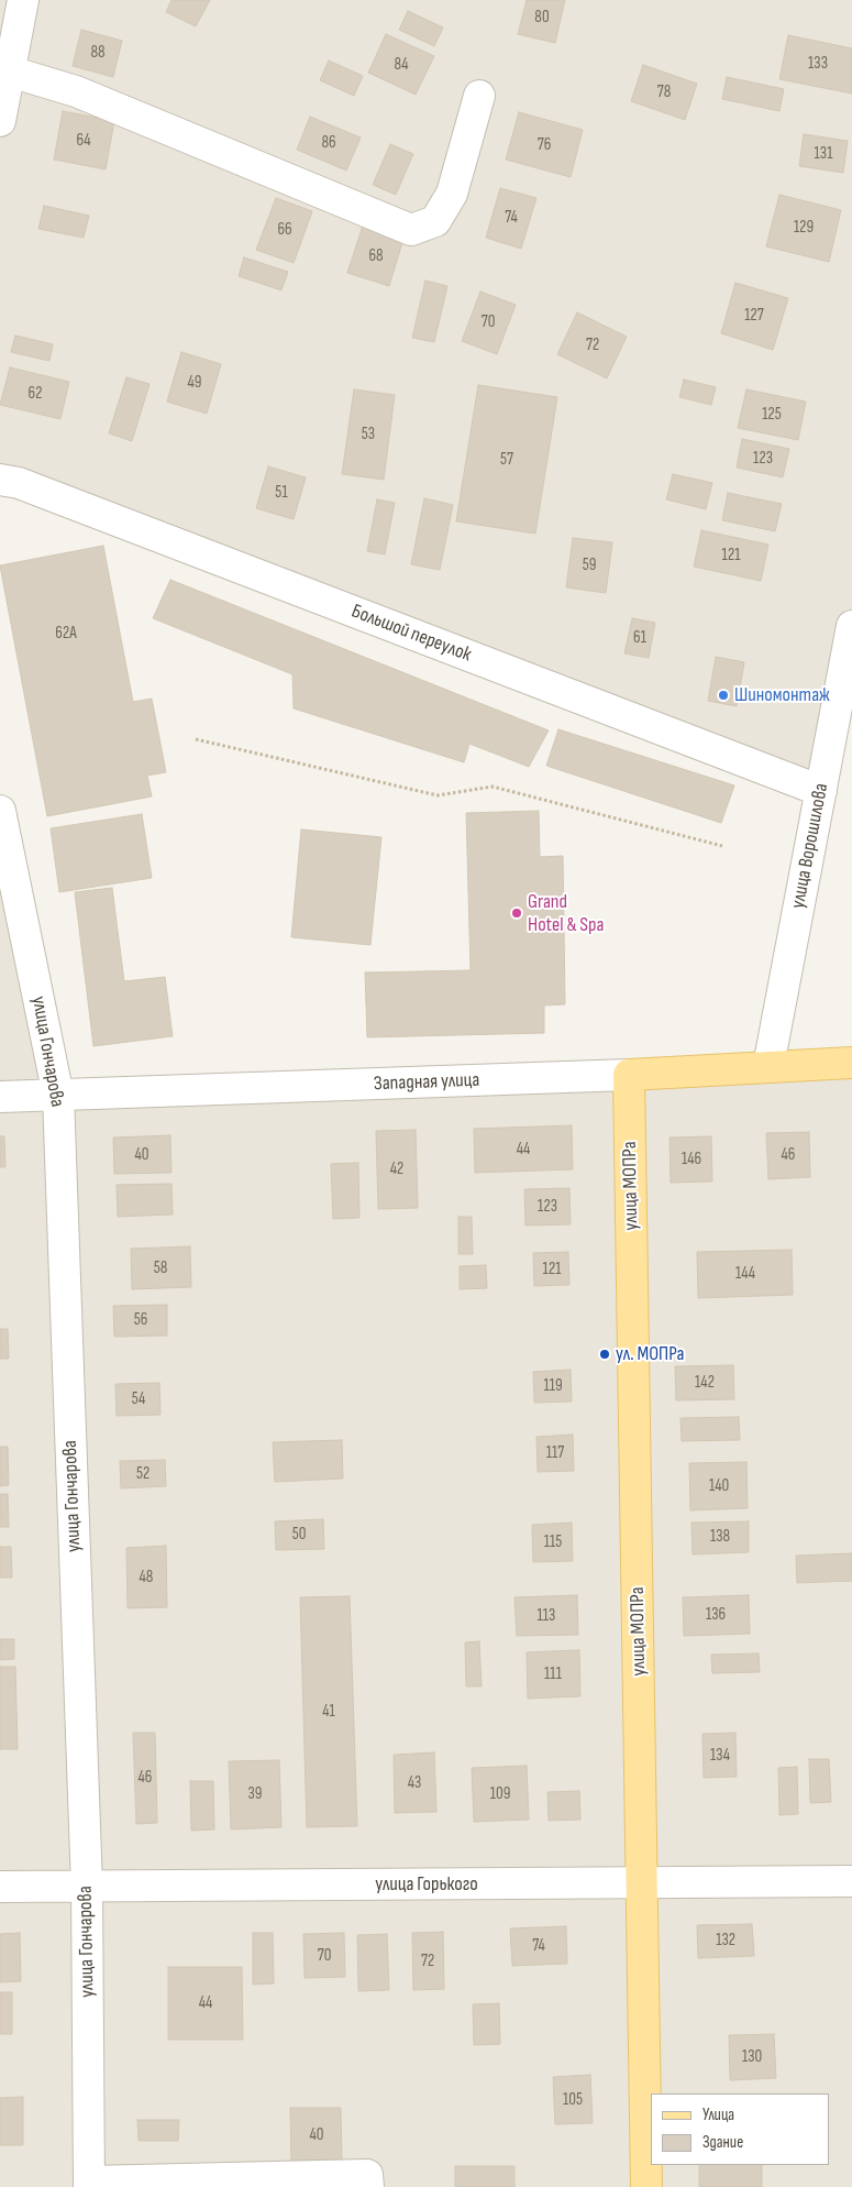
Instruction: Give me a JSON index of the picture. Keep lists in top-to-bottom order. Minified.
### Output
{"streets":{"main road":["Западная улица","улица МОПРа"],"street":["Большой переулок","улица Ворошилова","улица Гончарова","улица Горького"]},"crossings":[["Большой переулок","улица Ворошилова"],["улица Ворошилова","Западная улица"],["улица Гончарова","Западная улица"],["улица Гончарова","улица Горького"],["Западная улица","улица МОПРа"],["улица МОПРа","улица Горького"]],"places":["Шиномонтаж","Grand Hotel & Spa","ул. МОПРа"],"house_numbers":["80","88","133","84","78","64","86","76","131","74","129","66","68","127","70","72","49","62","125","53","123","57","51","121","59","62А","61","44","40","46","146","42","123","58","121","144","56","142","119","54","117","52","140","50","138","115","48","136","113","111","41","134","46","43","39","109","132","74","70","72","44","130","105","40"],"legend":["Улица","Здание"]}
